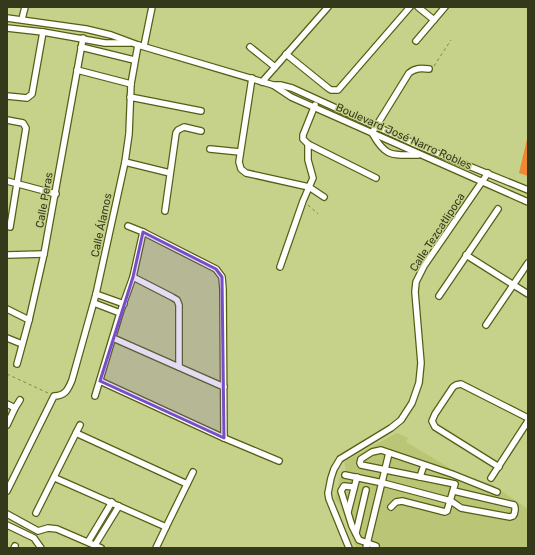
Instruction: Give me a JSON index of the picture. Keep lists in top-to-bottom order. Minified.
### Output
{"streets":{"street":["Boulevard José Narro Robles","Calle Peras","Calle Álamos","Calle Tezcatlipoca"]},"crossings":[["Boulevard José Narro Robles","Calle Peras"],["Boulevard José Narro Robles","Calle Álamos"],["Boulevard José Narro Robles","Calle Tezcatlipoca"]]}
